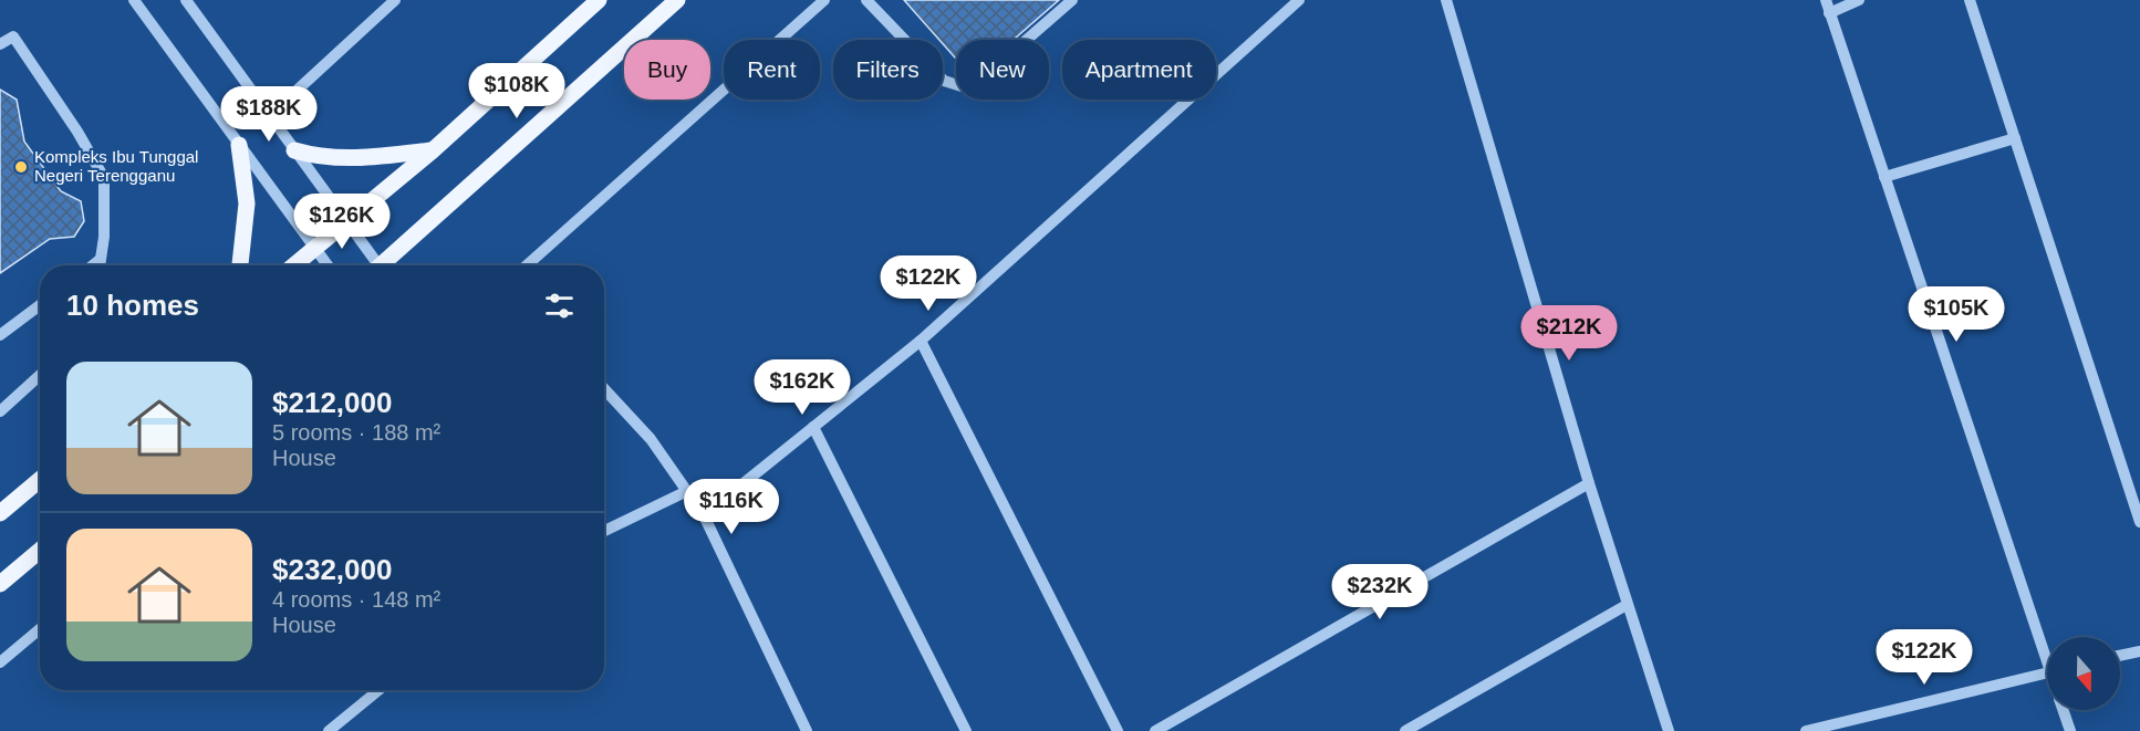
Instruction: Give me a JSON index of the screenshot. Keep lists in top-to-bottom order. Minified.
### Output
{"places":["Kompleks Ibu Tunggal Negeri Terengganu"],"north":"bottom","page":{"chip":["Buy","Rent","Filters","New","Apartment"],"price":["$108K","$188K","$126K","$122K","$105K","$212K","$162K","$116K","$232K","$122K"],"heading":"10 homes","list":[{"name":"$212,000","note":"5 rooms · 188 m² · House"},{"name":"$232,000","note":"4 rooms · 148 m² · House"}]}}
